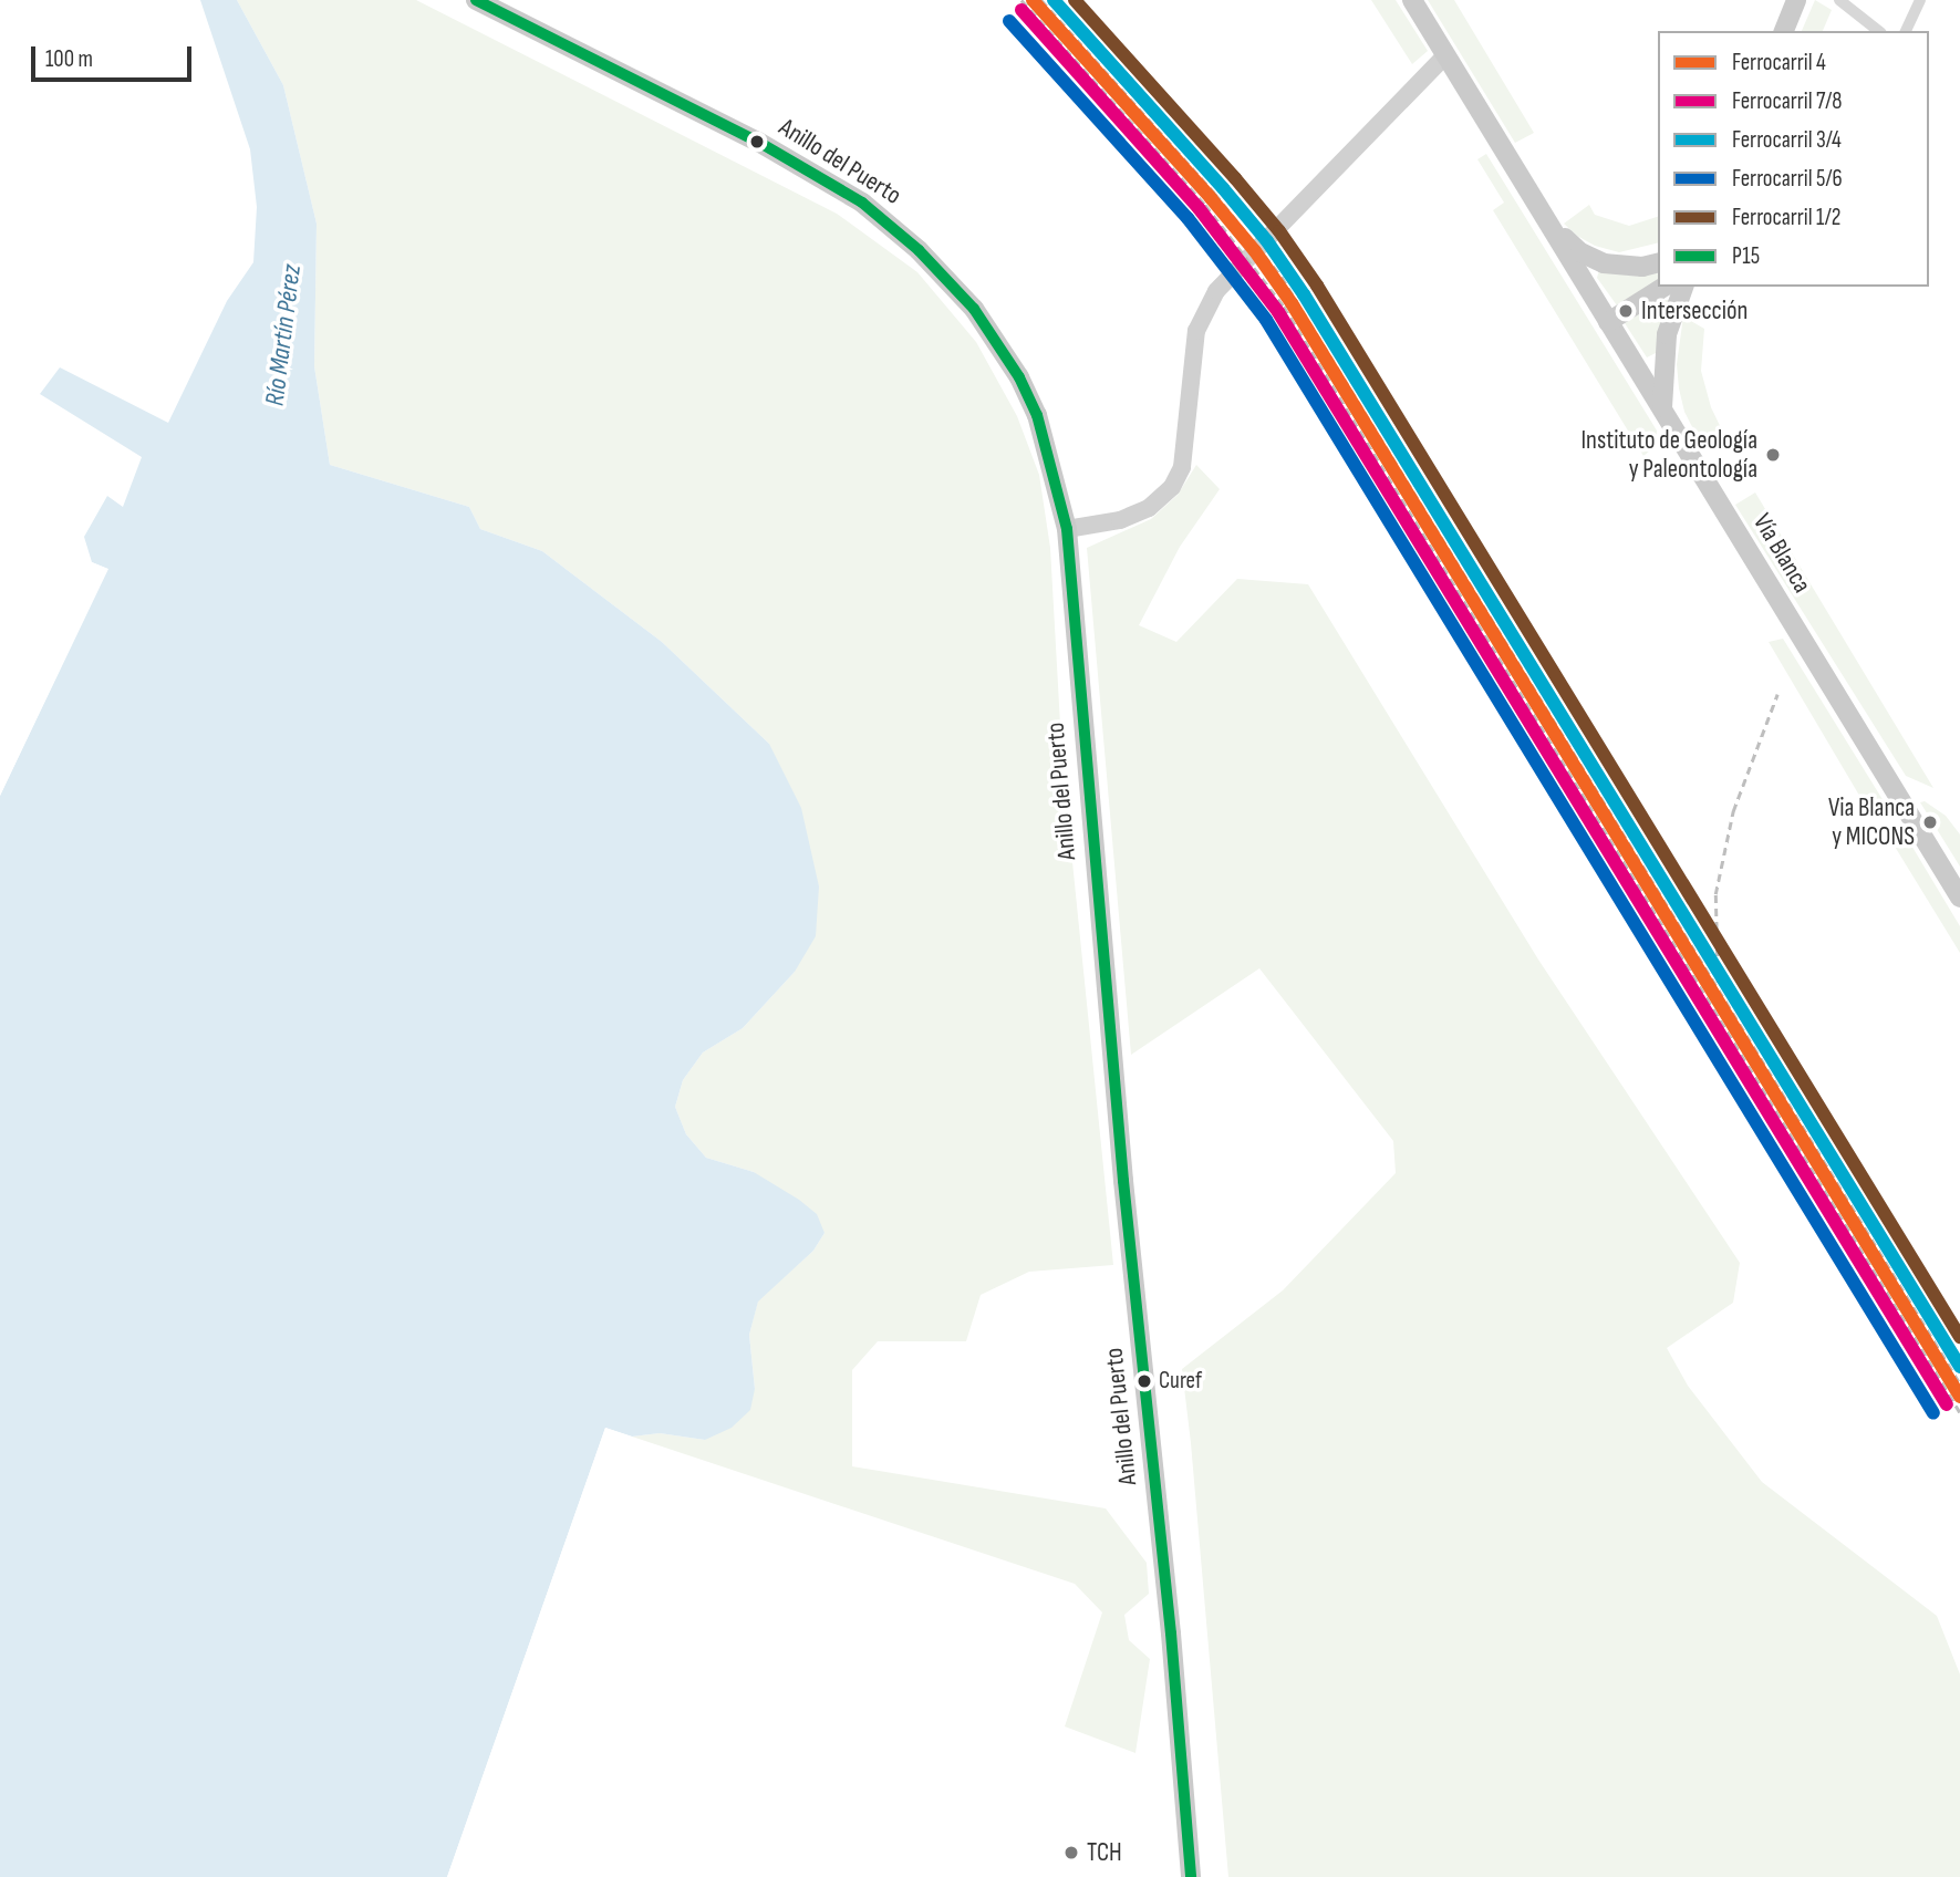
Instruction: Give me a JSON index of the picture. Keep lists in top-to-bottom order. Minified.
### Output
{"streets":{"main road":["Anillo del Puerto","Vía Blanca"]},"water":["Río Martín Pérez"],"places":["Intersección","Instituto de Geología y Paleontología","Via Blanca y MICONS","Curef","TCH"],"lines":["rail line 4","rail line 3/4","rail line 1/2","transit line P15","rail line 7/8","rail line 5/6"],"legend":["Ferrocarril 4","Ferrocarril 7/8","Ferrocarril 3/4","Ferrocarril 5/6","Ferrocarril 1/2","P15"],"scale_bar":"100 m"}
